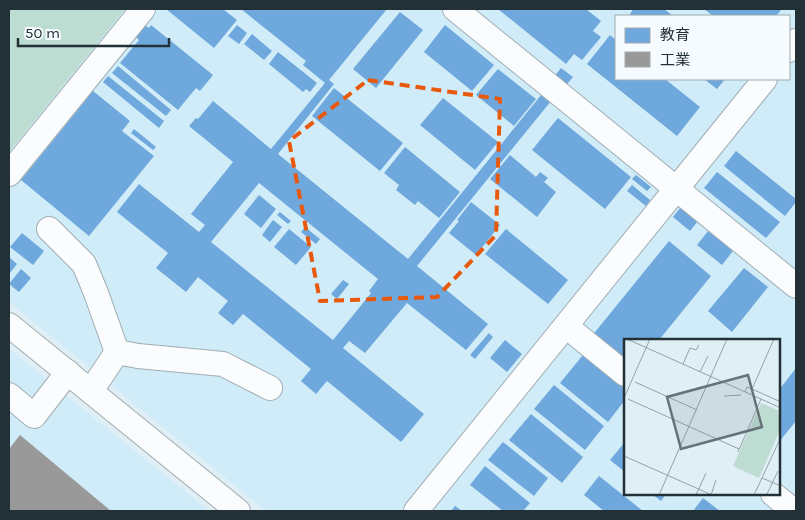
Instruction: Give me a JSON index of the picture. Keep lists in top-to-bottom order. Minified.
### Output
{"legend":["教育","工業"],"scale_bar":"50 m"}
